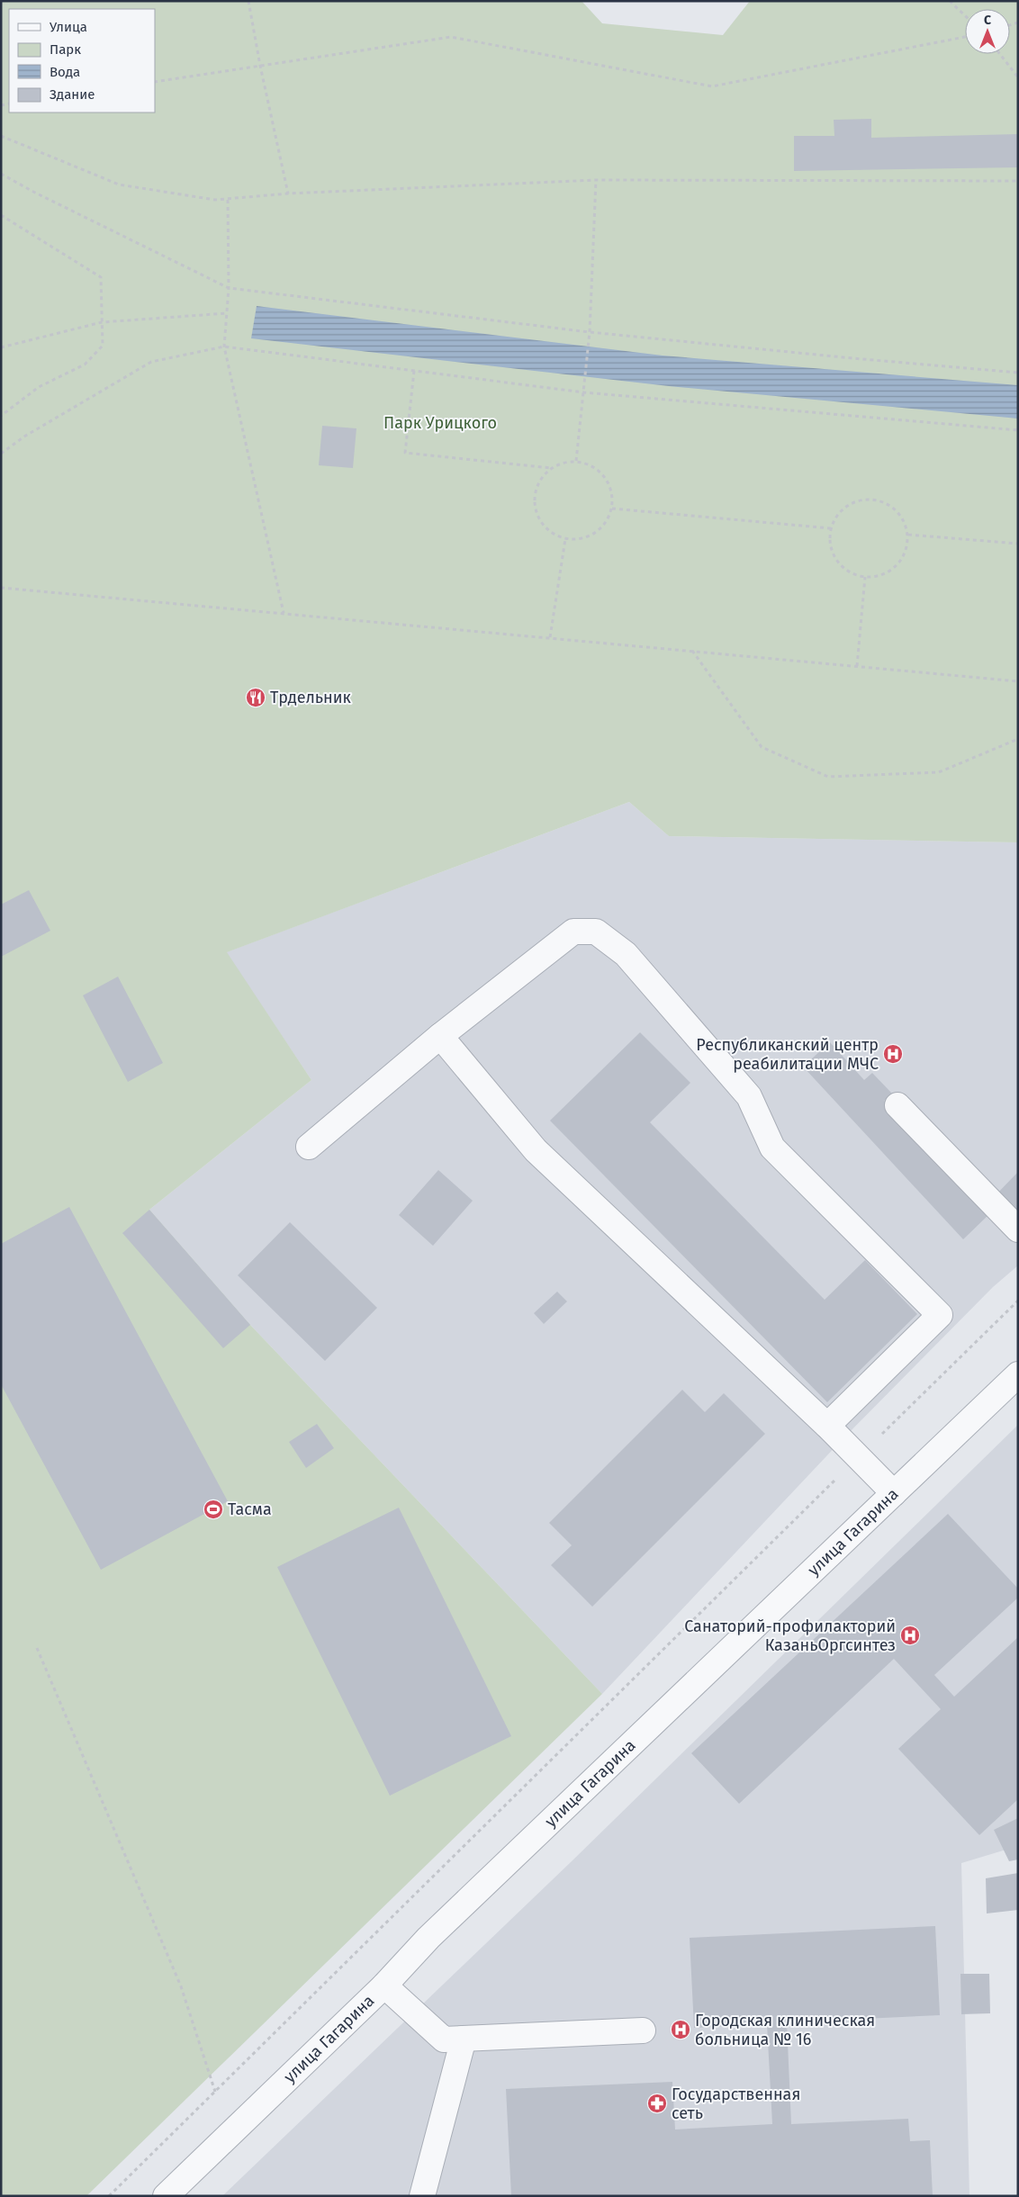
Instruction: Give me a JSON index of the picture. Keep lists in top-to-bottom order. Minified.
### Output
{"streets":{"street":["улица Гагарина"]},"parks":["Парк Урицкого"],"places":{"restaurant":["Трдельник"],"hospital":["Республиканский центр реабилитации МЧС","Санаторий-профилакторий КазаньОргсинтез","Городская клиническая больница № 16"],"sports":["Тасма"],"pharmacy":["Государственная сеть"]},"legend":["Улица","Парк","Вода","Здание"],"north":"top"}
